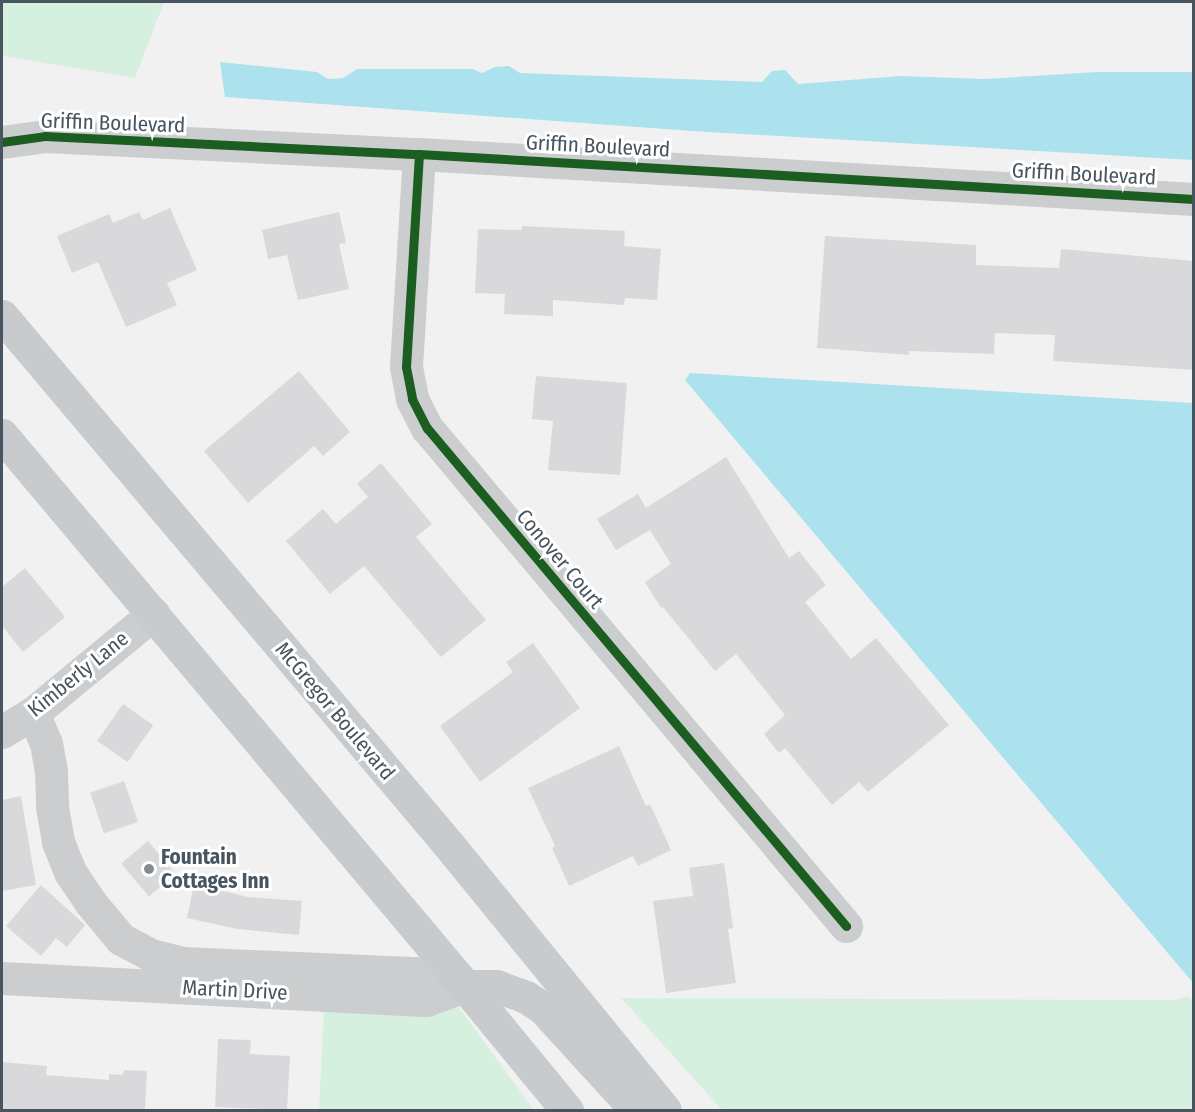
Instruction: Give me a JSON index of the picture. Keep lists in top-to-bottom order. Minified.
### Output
{"streets":{"main road":["McGregor Boulevard"],"street":["Griffin Boulevard","Conover Court","Kimberly Lane","Martin Drive"]},"crossings":[["Griffin Boulevard","Conover Court"]],"places":["Fountain Cottages Inn"]}
